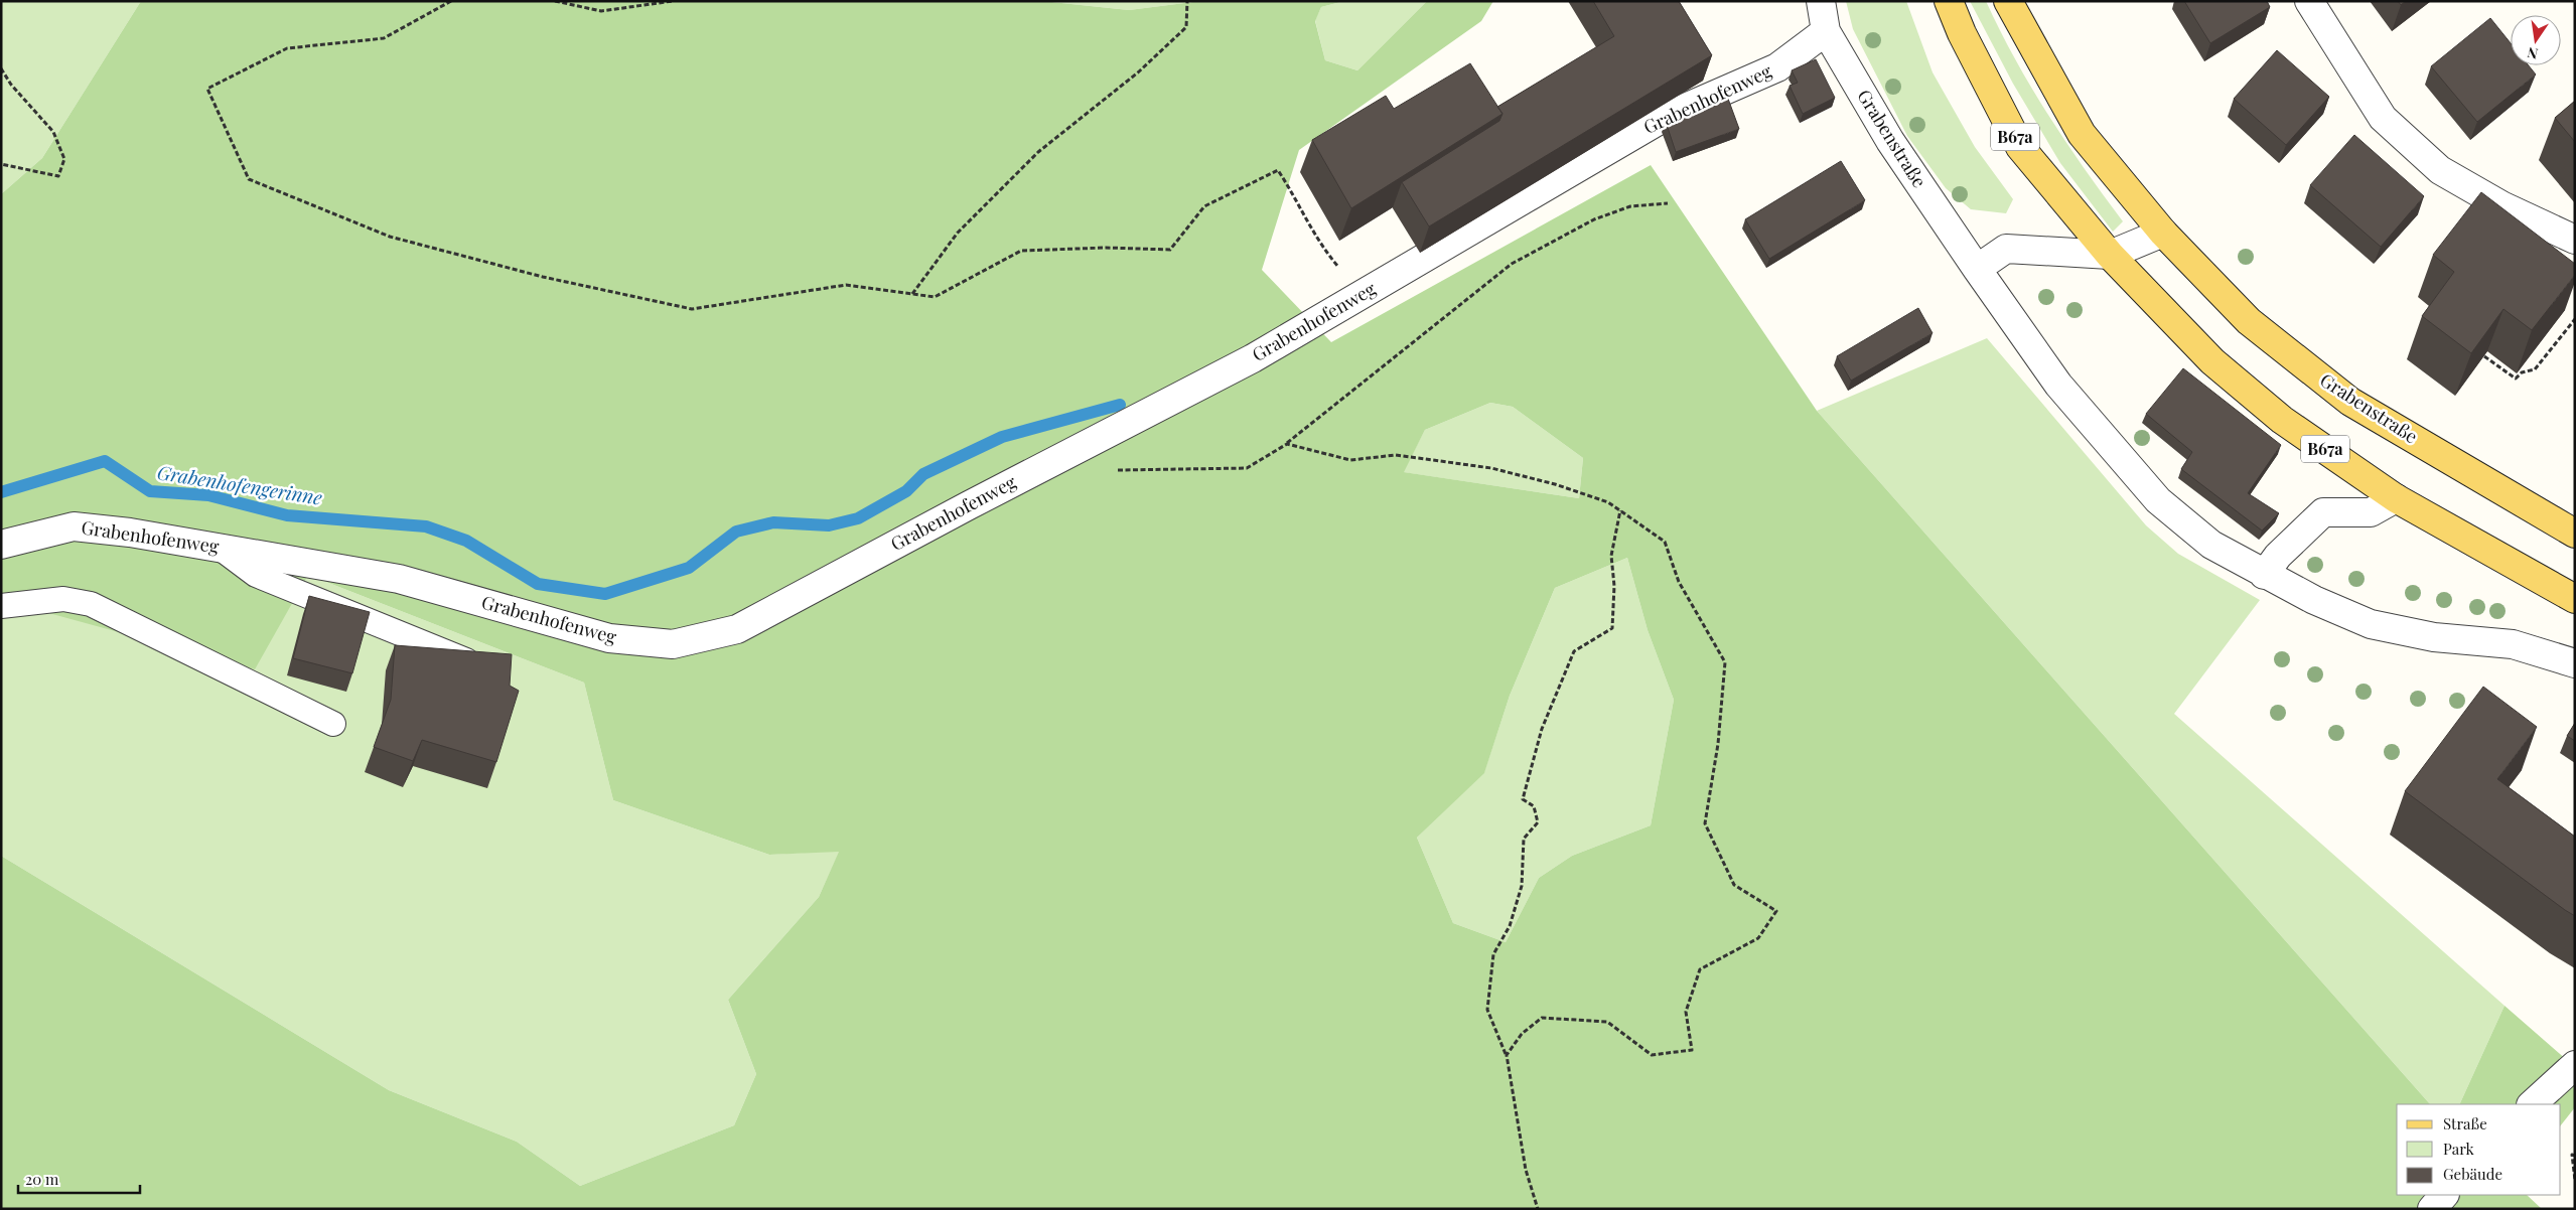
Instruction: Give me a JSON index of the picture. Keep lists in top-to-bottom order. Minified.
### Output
{"streets":{"main road":["B67a","Grabenstraße"],"street":["Grabenhofenweg"]},"crossings":[["Grabenhofenweg","Grabenstraße"]],"water":["Grabenhofengerinne"],"legend":["Straße","Park","Gebäude"],"scale_bar":"20 m","north":"bottom"}
